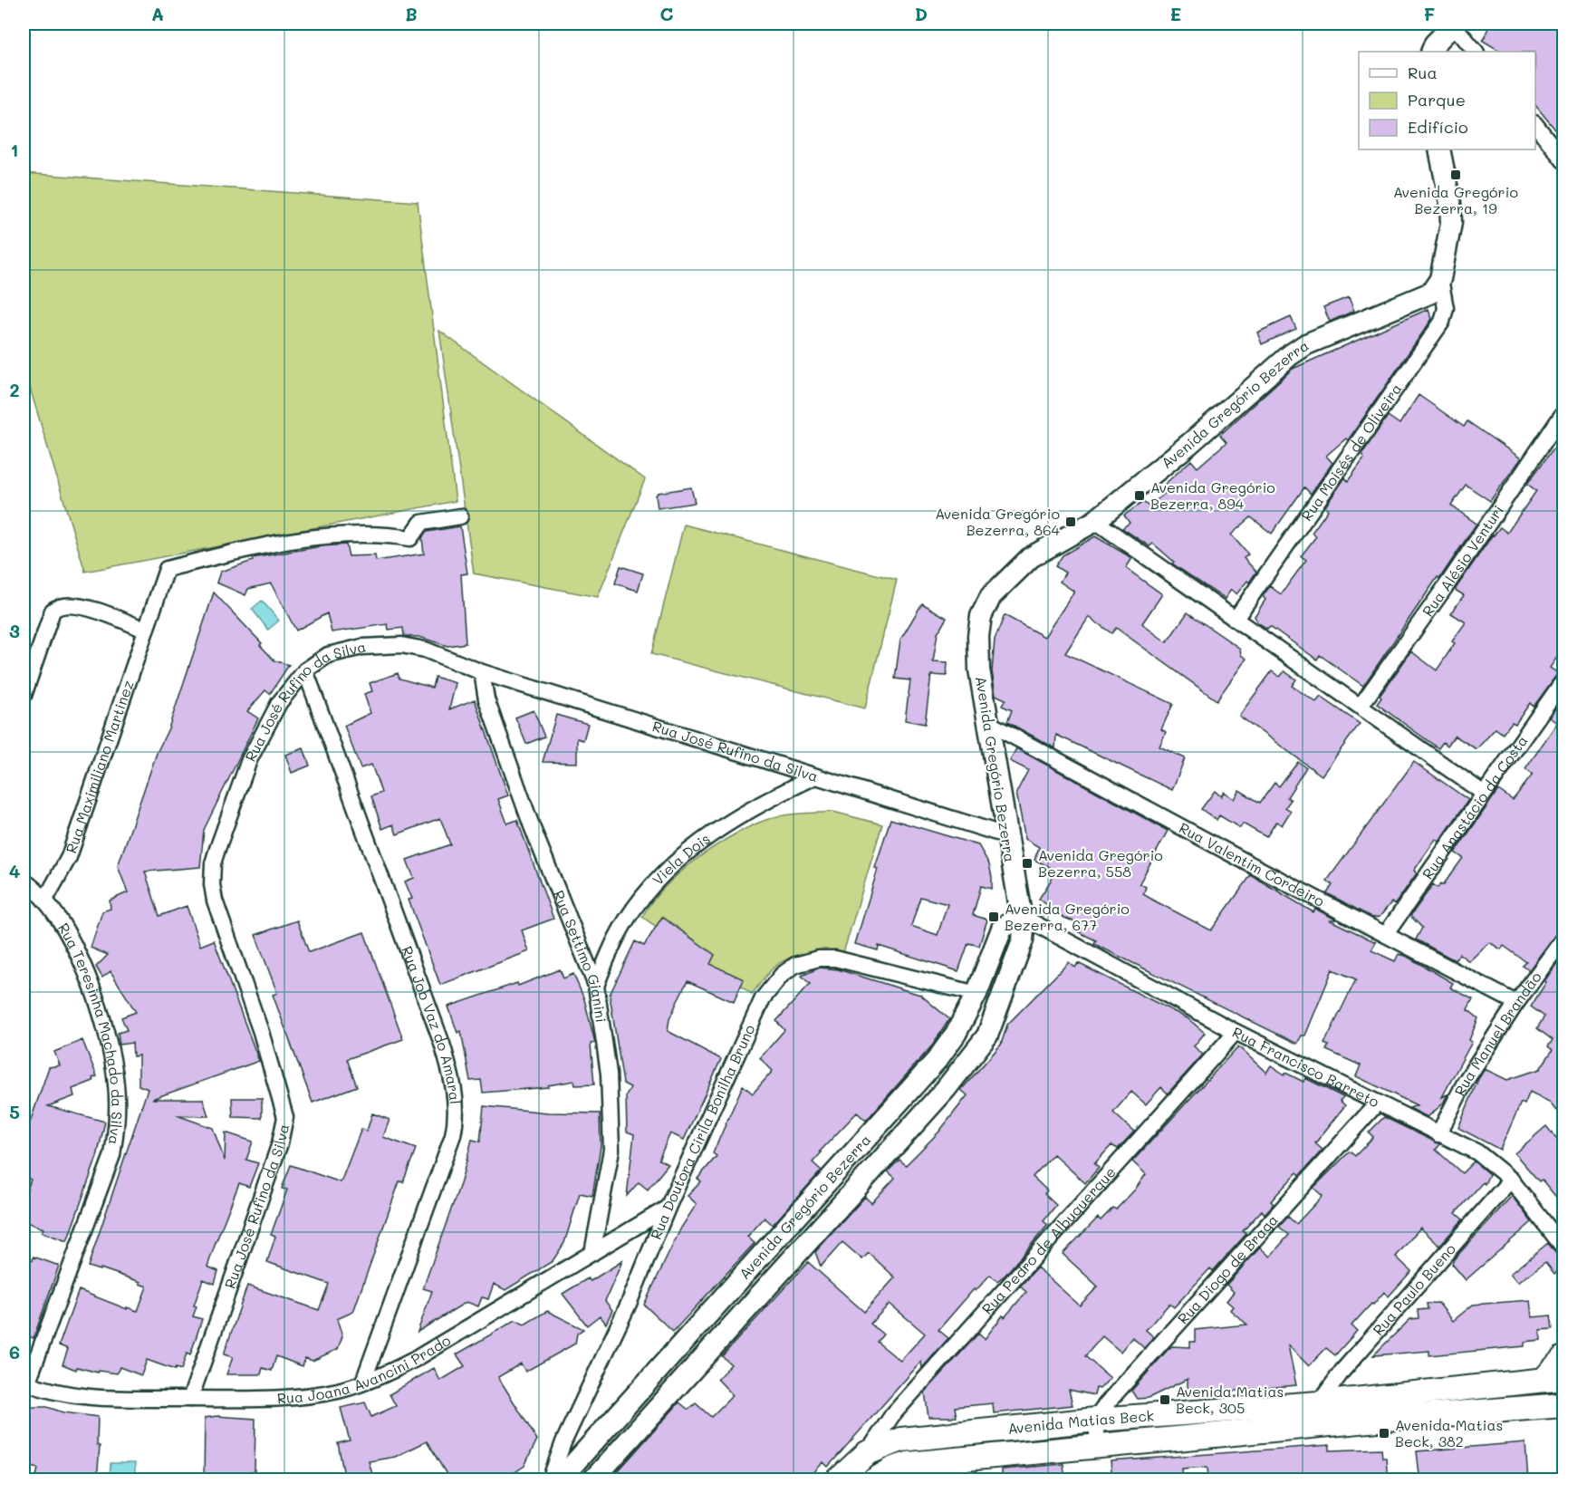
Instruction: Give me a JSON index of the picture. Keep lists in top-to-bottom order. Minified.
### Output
{"streets":{"main road":["Avenida Matias Beck"],"street":["Avenida Gregório Bezerra","Rua Moisés de Oliveira","Rua Alésio Venturi","Rua José Rufino da Silva","Rua Maximiliano Martinez","Rua Anastácio da Costa","Viela Dois","Rua Valentim Cordeiro","Rua Settimo Gianini","Rua Job Vaz do Amaral","Rua Teresinha Machado da Silva","Rua Manuel Brandão","Rua Francisco Barreto","Rua Doutora Cirila Bonilha Bruno","Rua Pedro de Albuquerque","Rua Diogo de Braga","Rua Paulo Bueno","Rua Joana Avancini Prado"]},"crossings":[["Avenida Gregório Bezerra","Rua Moisés de Oliveira"],["Avenida Gregório Bezerra","Rua José Rufino da Silva"],["Avenida Gregório Bezerra","Rua Valentim Cordeiro"],["Avenida Gregório Bezerra","Rua Francisco Barreto"],["Avenida Gregório Bezerra","Rua Doutora Cirila Bonilha Bruno"],["Rua José Rufino da Silva","Viela Dois"],["Rua José Rufino da Silva","Rua Settimo Gianini"],["Rua José Rufino da Silva","Rua Job Vaz do Amaral"],["Rua José Rufino da Silva","Rua Joana Avancini Prado"],["Rua Maximiliano Martinez","Rua Teresinha Machado da Silva"],["Rua Anastácio da Costa","Rua Valentim Cordeiro"],["Viela Dois","Rua Settimo Gianini"],["Rua Valentim Cordeiro","Rua Manuel Brandão"],["Rua Settimo Gianini","Rua Joana Avancini Prado"],["Rua Job Vaz do Amaral","Rua Joana Avancini Prado"],["Rua Teresinha Machado da Silva","Rua Joana Avancini Prado"],["Rua Manuel Brandão","Rua Francisco Barreto"],["Rua Francisco Barreto","Rua Pedro de Albuquerque"],["Rua Francisco Barreto","Rua Diogo de Braga"],["Rua Francisco Barreto","Rua Paulo Bueno"],["Rua Doutora Cirila Bonilha Bruno","Rua Joana Avancini Prado"],["Rua Pedro de Albuquerque","Avenida Matias Beck"],["Rua Diogo de Braga","Avenida Matias Beck"],["Rua Paulo Bueno","Avenida Matias Beck"]],"places":{"transit":["Avenida Gregório Bezerra, 19","Avenida Gregório Bezerra, 894","Avenida Gregório Bezerra, 864","Avenida Gregório Bezerra, 558","Avenida Gregório Bezerra, 677","Avenida Matias Beck, 305","Avenida Matias Beck, 382"]},"legend":["Rua","Parque","Edifício"],"grid":{"columns":["A","B","C","D","E","F"],"rows":["1","2","3","4","5","6"]}}
